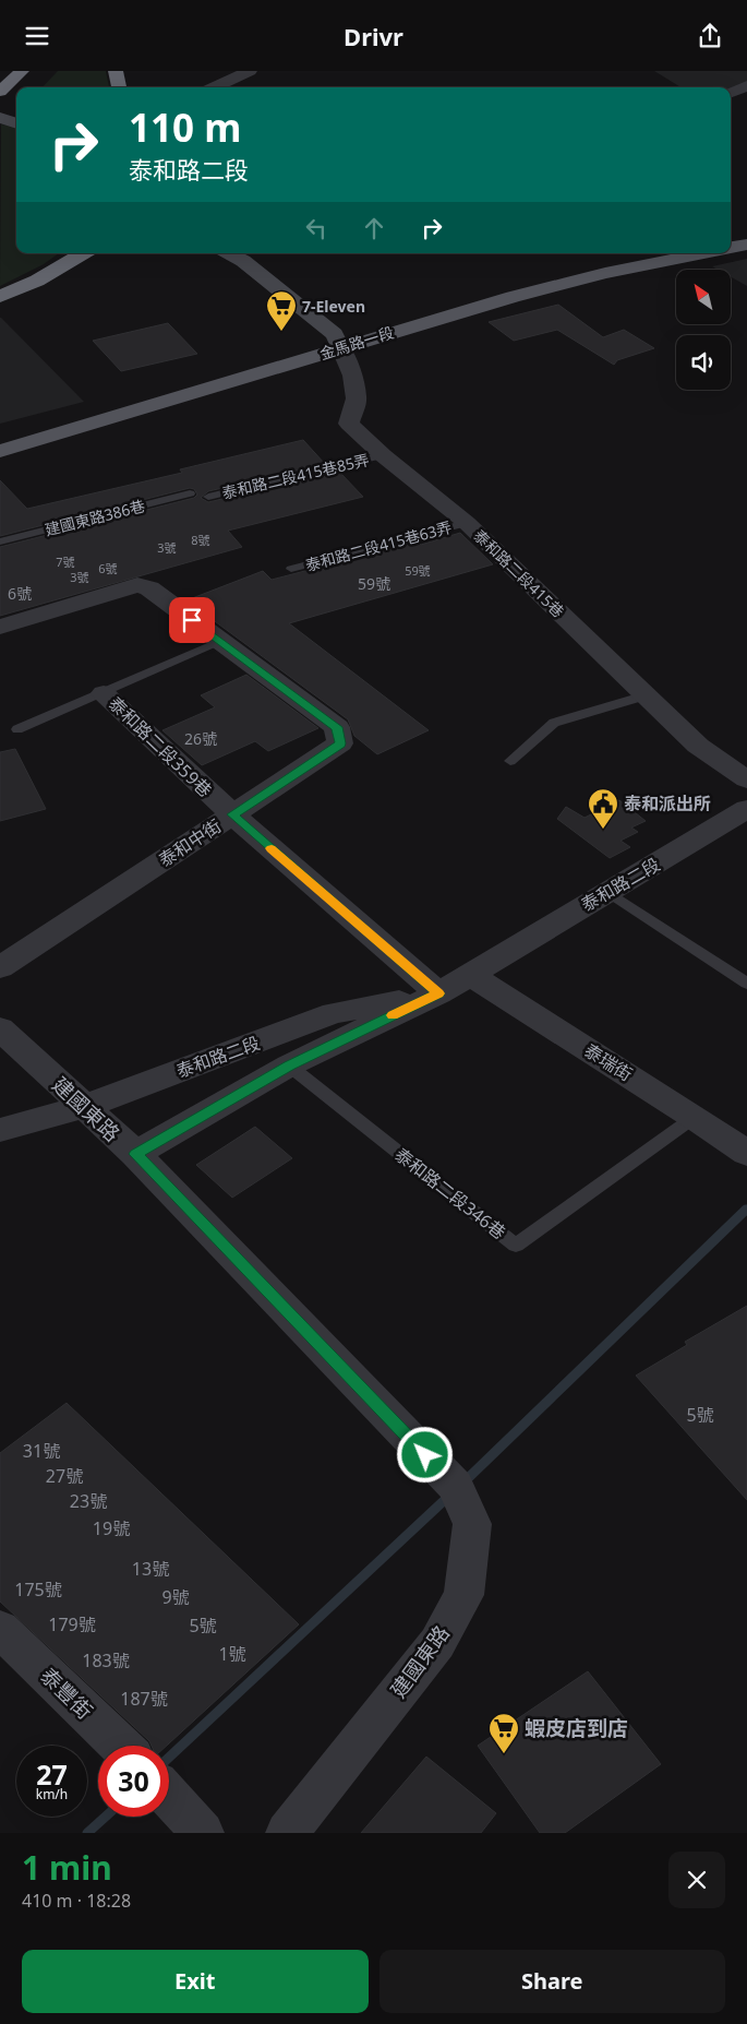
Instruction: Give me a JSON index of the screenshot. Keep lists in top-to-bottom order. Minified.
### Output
{"streets":{"main road":["金馬路一段"],"street":["泰和路二段415巷","泰和路二段359巷","泰和中街","泰和路二段","泰瑞街","建國東路","泰豐街"],"lane":["泰和路二段415巷85弄","建國東路386巷","泰和路二段415巷63弄","泰和路二段346巷"]},"crossings":[["金馬路一段","泰和路二段415巷"],["泰和路二段415巷85弄","泰和路二段415巷"],["泰和路二段415巷63弄","泰和路二段415巷"],["泰和路二段359巷","泰和中街"],["泰和路二段359巷","泰和路二段"],["泰和路二段","泰瑞街"],["泰和路二段","建國東路"],["泰和路二段","泰和路二段346巷"],["泰瑞街","泰和路二段346巷"]],"places":{"supermarket":["7-Eleven","蝦皮店到店"],"public building":["泰和派出所"]},"house_numbers":["8號","3號","7號","6號","59號","3號","59號","6號","26號","5號","31號","27號","23號","19號","13號","175號","9號","179號","5號","1號","183號","187號"],"north":"top left","page":{"header":"Drivr","turn":["110 m","泰和路二段"],"speed":"27 km/h","limit":"30","heading":["1 min","410 m · 18:28"],"buttons":["Exit","Share"]}}
